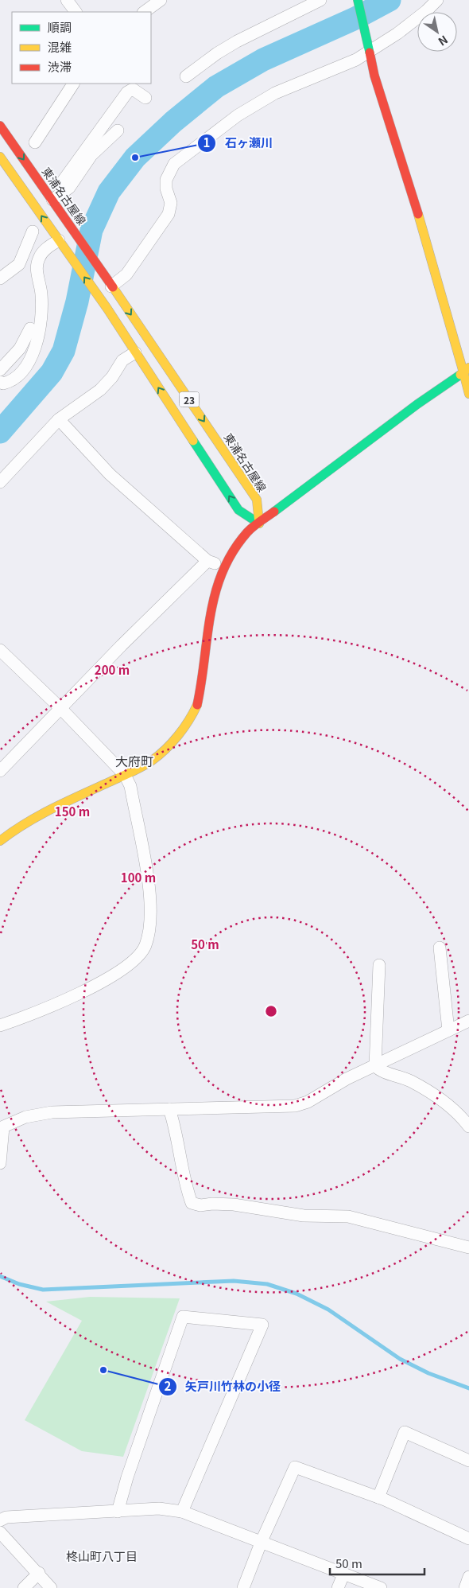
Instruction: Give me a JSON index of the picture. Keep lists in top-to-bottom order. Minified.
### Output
{"streets":{"street":["東浦名古屋線","23"]},"crossings":[["東浦名古屋線","23"]],"districts":["大府町","柊山町八丁目"],"places":["石ヶ瀬川","矢戸川竹林の小径"],"legend":["順調","混雑","渋滞"],"scale_bar":"50 m","north":"bottom right","rings":["200 m","150 m","100 m","50 m"]}
